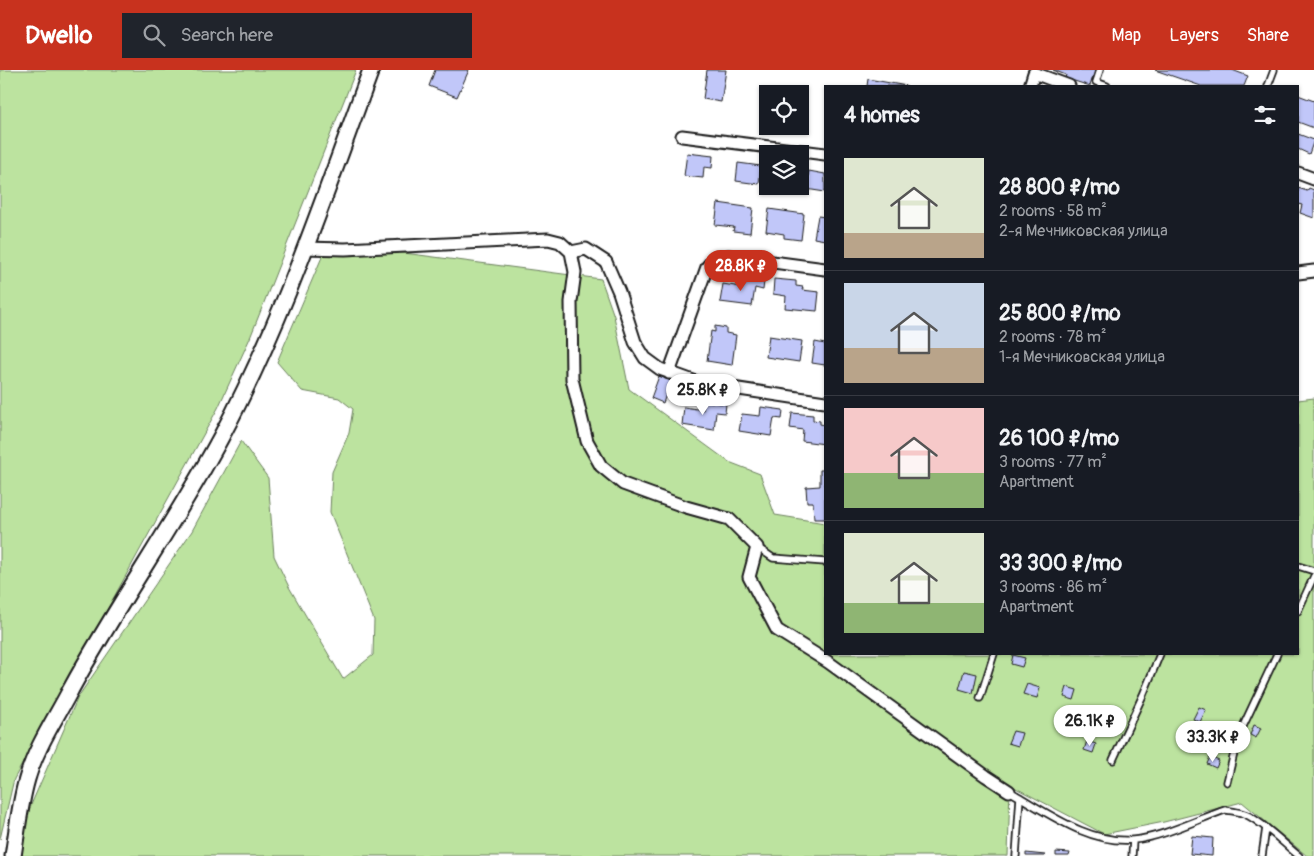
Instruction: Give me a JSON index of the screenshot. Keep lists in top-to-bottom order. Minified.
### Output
{"page":{"header":"Dwello","search":"Search here","nav":["Map","Layers","Share"],"heading":"4 homes","list":[{"name":"28 800 ₽/mo","note":"2 rooms · 58 m² · 2-я Мечниковская улица"},{"name":"25 800 ₽/mo","note":"2 rooms · 78 m² · 1-я Мечниковская улица"},{"name":"26 100 ₽/mo","note":"3 rooms · 77 m² · Apartment"},{"name":"33 300 ₽/mo","note":"3 rooms · 86 m² · Apartment"}],"price":["28.8K ₽","25.8K ₽","26.1K ₽","33.3K ₽"]}}
